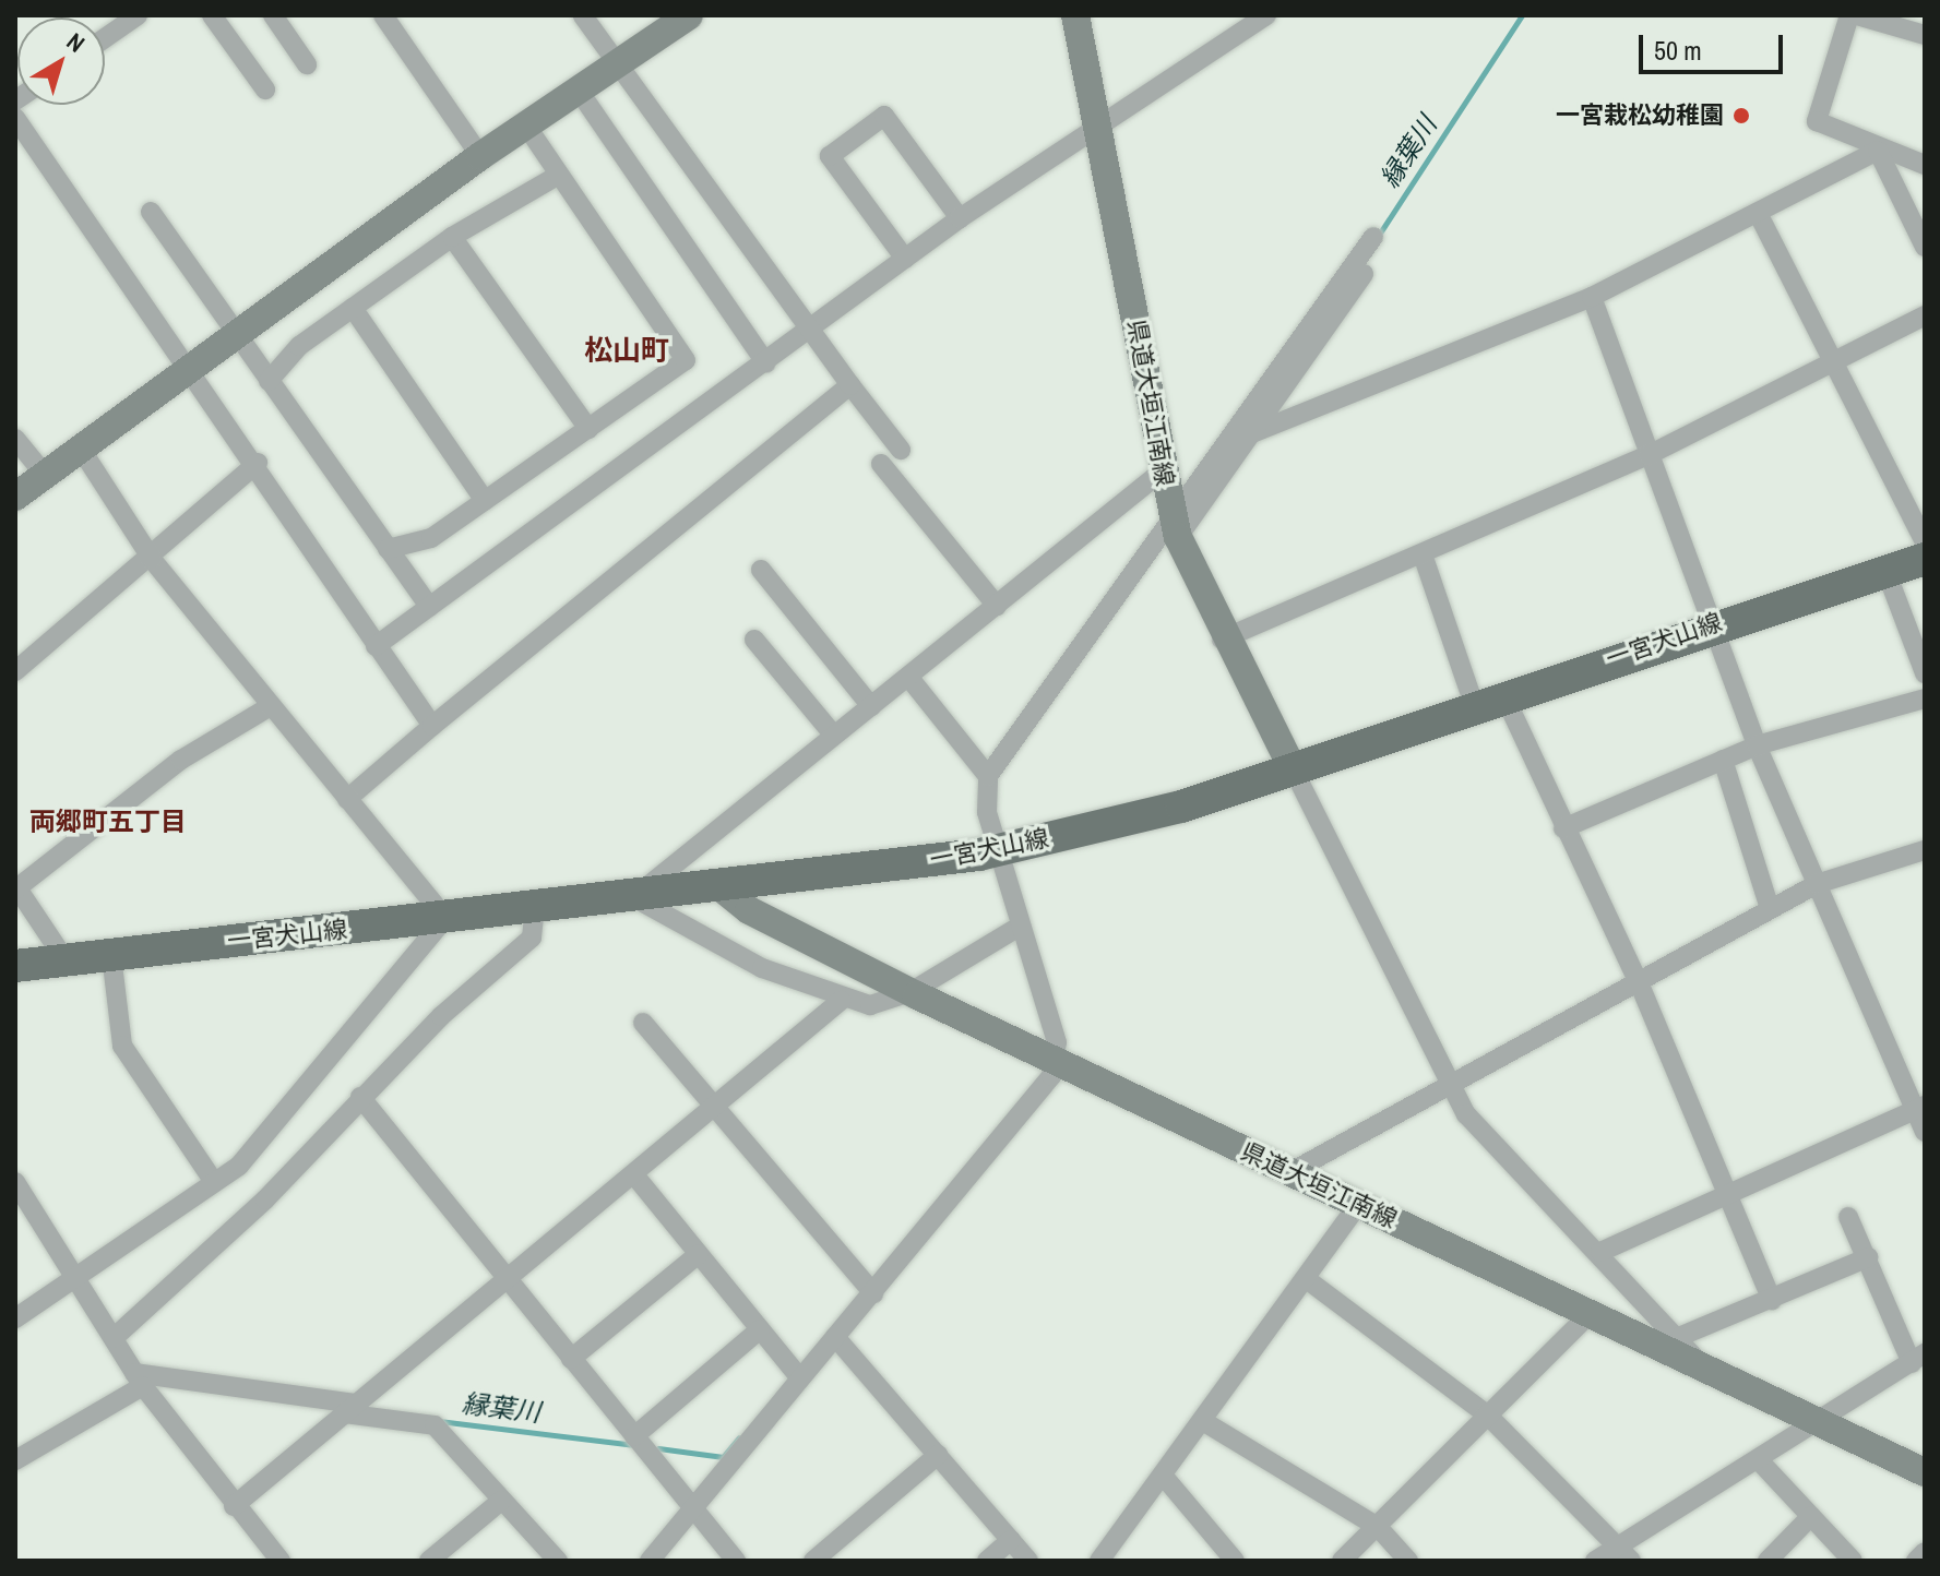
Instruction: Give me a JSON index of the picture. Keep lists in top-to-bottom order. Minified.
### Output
{"streets":{"main road":["県道大垣江南線","一宮犬山線"]},"crossings":[["県道大垣江南線","一宮犬山線"]],"districts":["松山町","両郷町五丁目"],"water":["縁葉川"],"places":["一宮栽松幼稚園"],"scale_bar":"50 m","north":"top right"}
